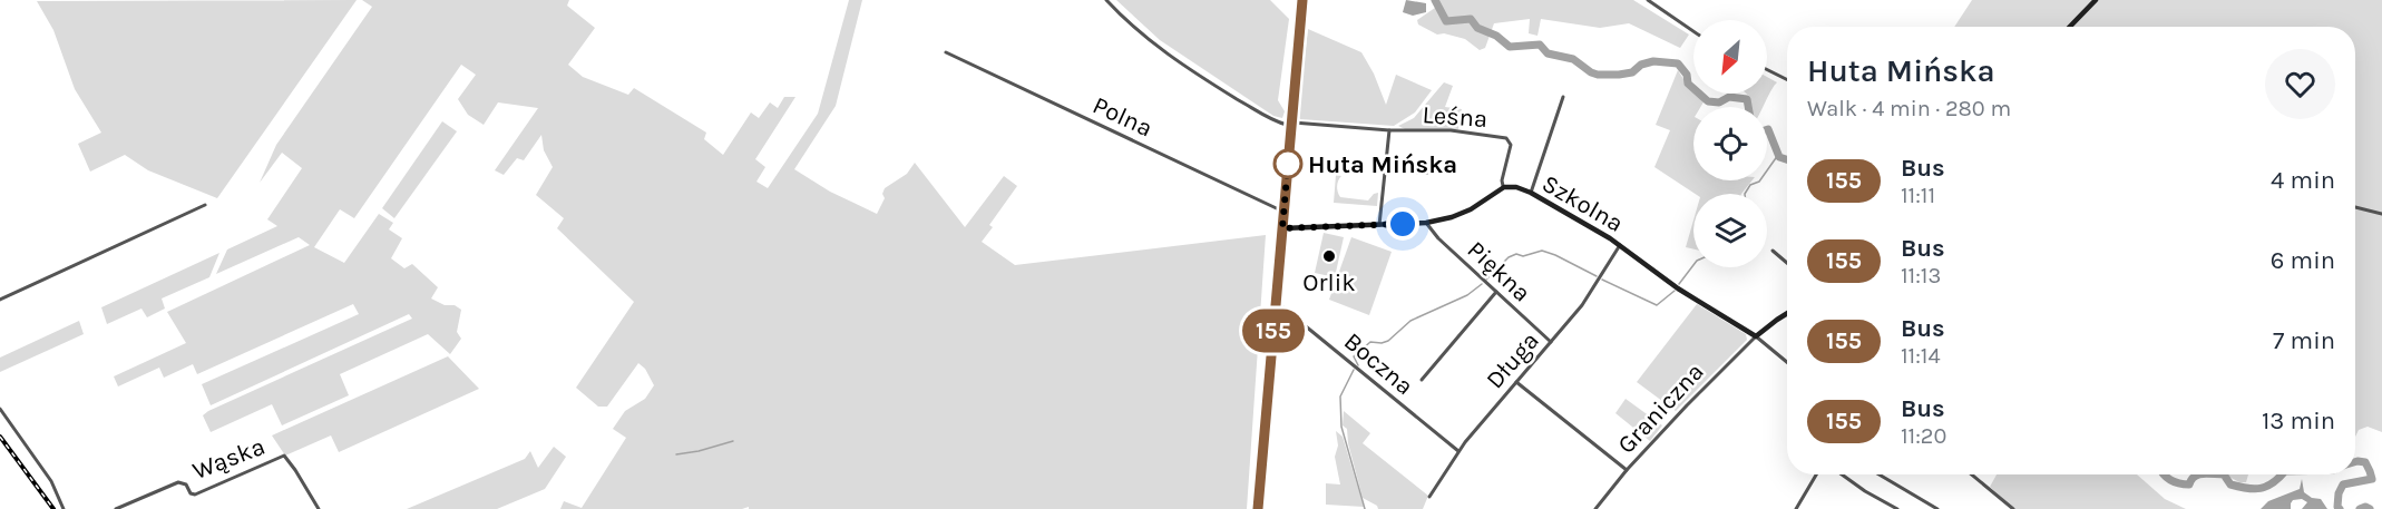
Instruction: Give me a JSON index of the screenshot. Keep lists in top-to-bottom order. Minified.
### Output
{"streets":{"street":["Polna","Leśna","Szkolna","Piękna","Długa","Boczna","Graniczna","Wąska"]},"crossings":[["Leśna","Szkolna"],["Szkolna","Piękna"],["Szkolna","Długa"],["Szkolna","Graniczna"],["Piękna","Długa"],["Długa","Boczna"]],"places":["Huta Mińska","Orlik"],"lines":["bus line 155"],"north":"bottom left","page":{"on_map":"155","heading":["Huta Mińska","Walk · 4 min · 280 m"],"list":[{"mark":"155","name":"Bus","note":"11:11","value":"4 min"},{"mark":"155","name":"Bus","note":"11:13","value":"6 min"},{"mark":"155","name":"Bus","note":"11:14","value":"7 min"},{"mark":"155","name":"Bus","note":"11:20","value":"13 min"}]}}
